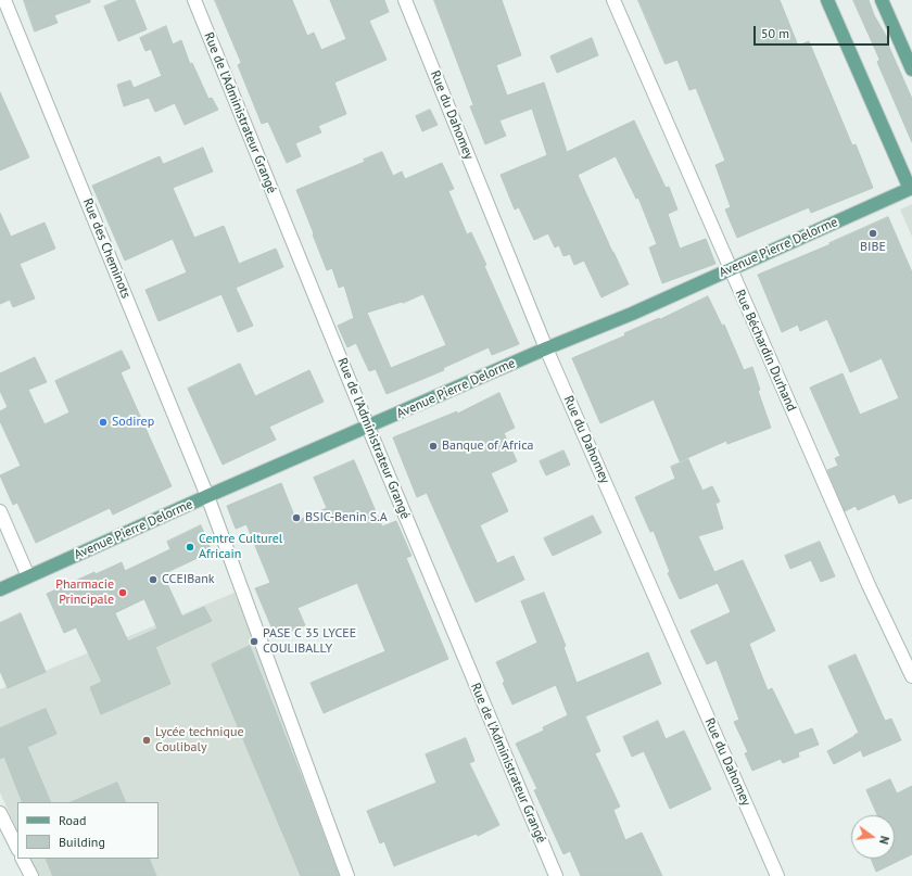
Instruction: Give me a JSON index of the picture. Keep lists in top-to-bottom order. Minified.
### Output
{"streets":{"main road":["Avenue Pierre Delorme"],"street":["Rue de l'Administrateur Grangé","Rue du Dahomey","Rue des Cheminots","Rue Béchardin Durhand"]},"crossings":[["Rue de l'Administrateur Grangé","Avenue Pierre Delorme"],["Rue du Dahomey","Avenue Pierre Delorme"],["Avenue Pierre Delorme","Rue des Cheminots"],["Avenue Pierre Delorme","Rue Béchardin Durhand"]],"places":["BIBE","Sodirep","Banque of Africa","BSIC-Benin S.A","Centre Culturel Africain","CCEIBank","Pharmacie Principale","PASE C 35 LYCEE COULIBALLY","Lycée technique Coulibaly"],"legend":["Road","Building"],"scale_bar":"50 m","north":"right"}
